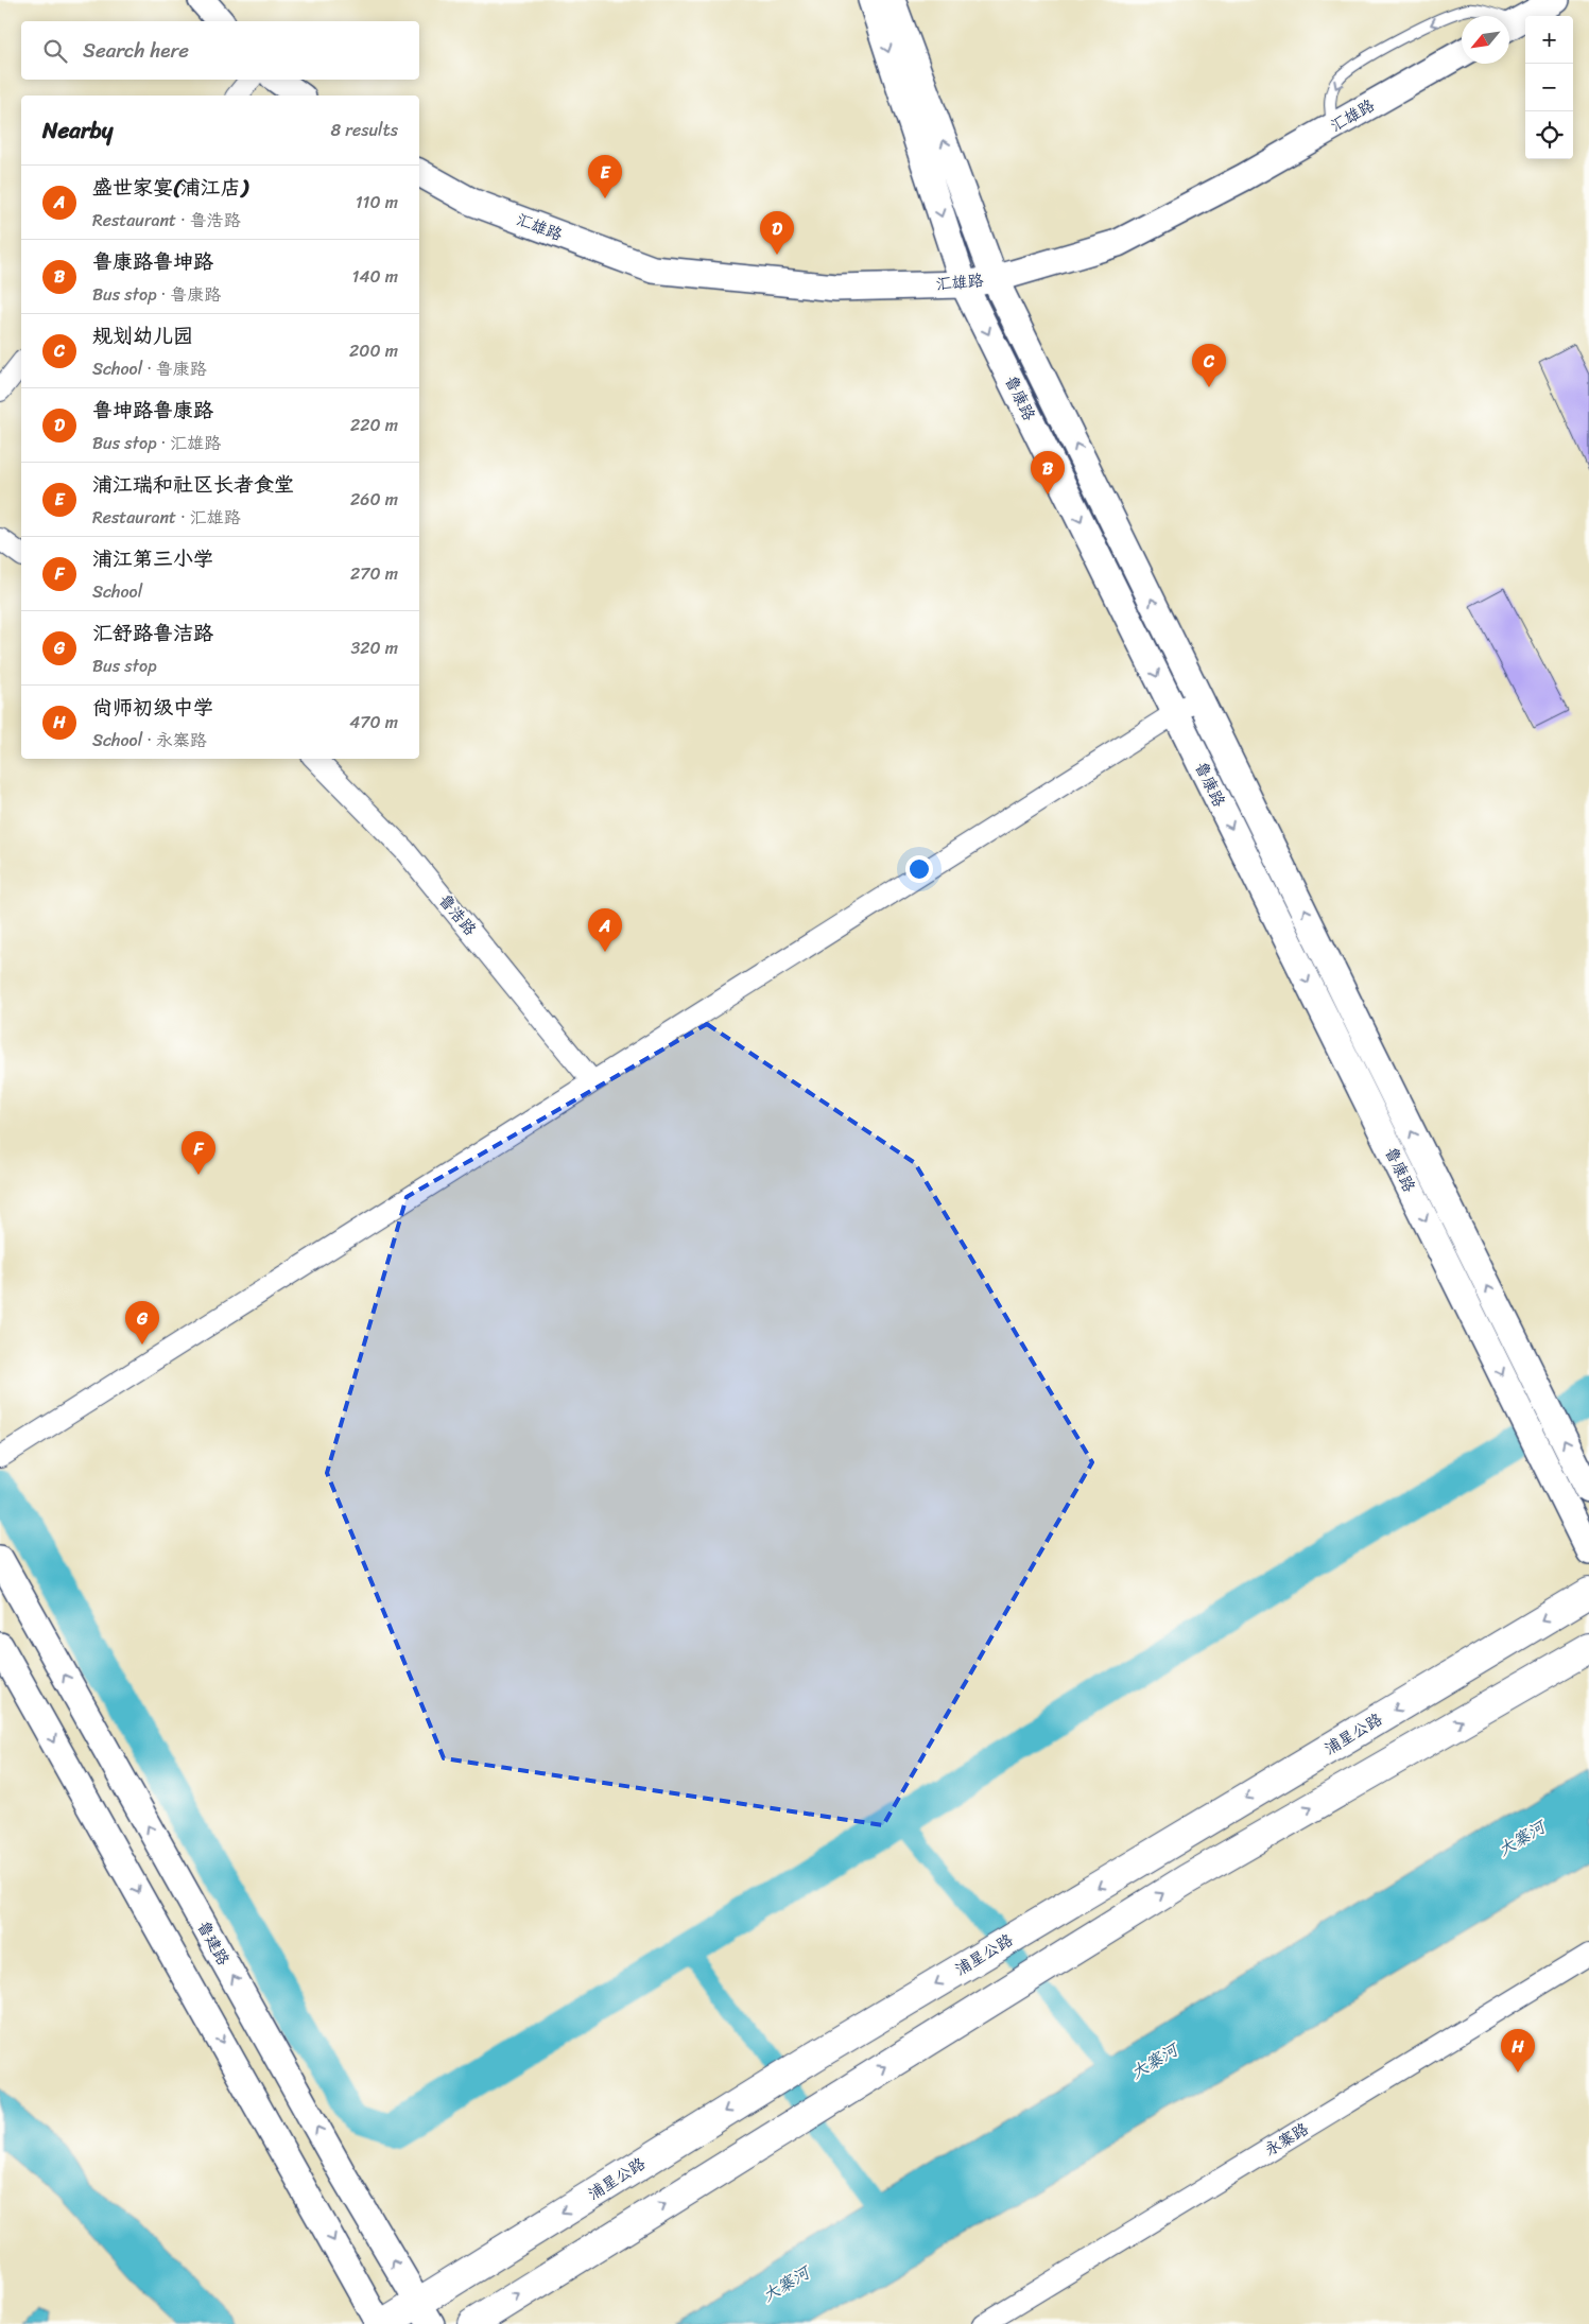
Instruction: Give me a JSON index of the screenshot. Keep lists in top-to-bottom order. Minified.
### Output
{"streets":{"main road":["浦星公路"],"street":["汇雄路","鲁康路","鲁浩路","鲁建路","永寨路"]},"crossings":[["汇雄路","鲁康路"],["浦星公路","鲁建路"]],"water":["大寨河"],"north":"bottom left","page":{"map_buttons":["+","−"],"search":"Search here","heading":["Nearby","8 results"],"pins":["E","D","C","B","A","F","G","H"],"list":[{"mark":"A","name":"盛世家宴(浦江店)","note":"Restaurant · 鲁浩路","value":"110 m"},{"mark":"B","name":"鲁康路鲁坤路","note":"Bus stop · 鲁康路","value":"140 m"},{"mark":"C","name":"规划幼儿园","note":"School · 鲁康路","value":"200 m"},{"mark":"D","name":"鲁坤路鲁康路","note":"Bus stop · 汇雄路","value":"220 m"},{"mark":"E","name":"浦江瑞和社区长者食堂","note":"Restaurant · 汇雄路","value":"260 m"},{"mark":"F","name":"浦江第三小学","note":"School","value":"270 m"},{"mark":"G","name":"汇舒路鲁洁路","note":"Bus stop","value":"320 m"},{"mark":"H","name":"尚师初级中学","note":"School · 永寨路","value":"470 m"}]}}
